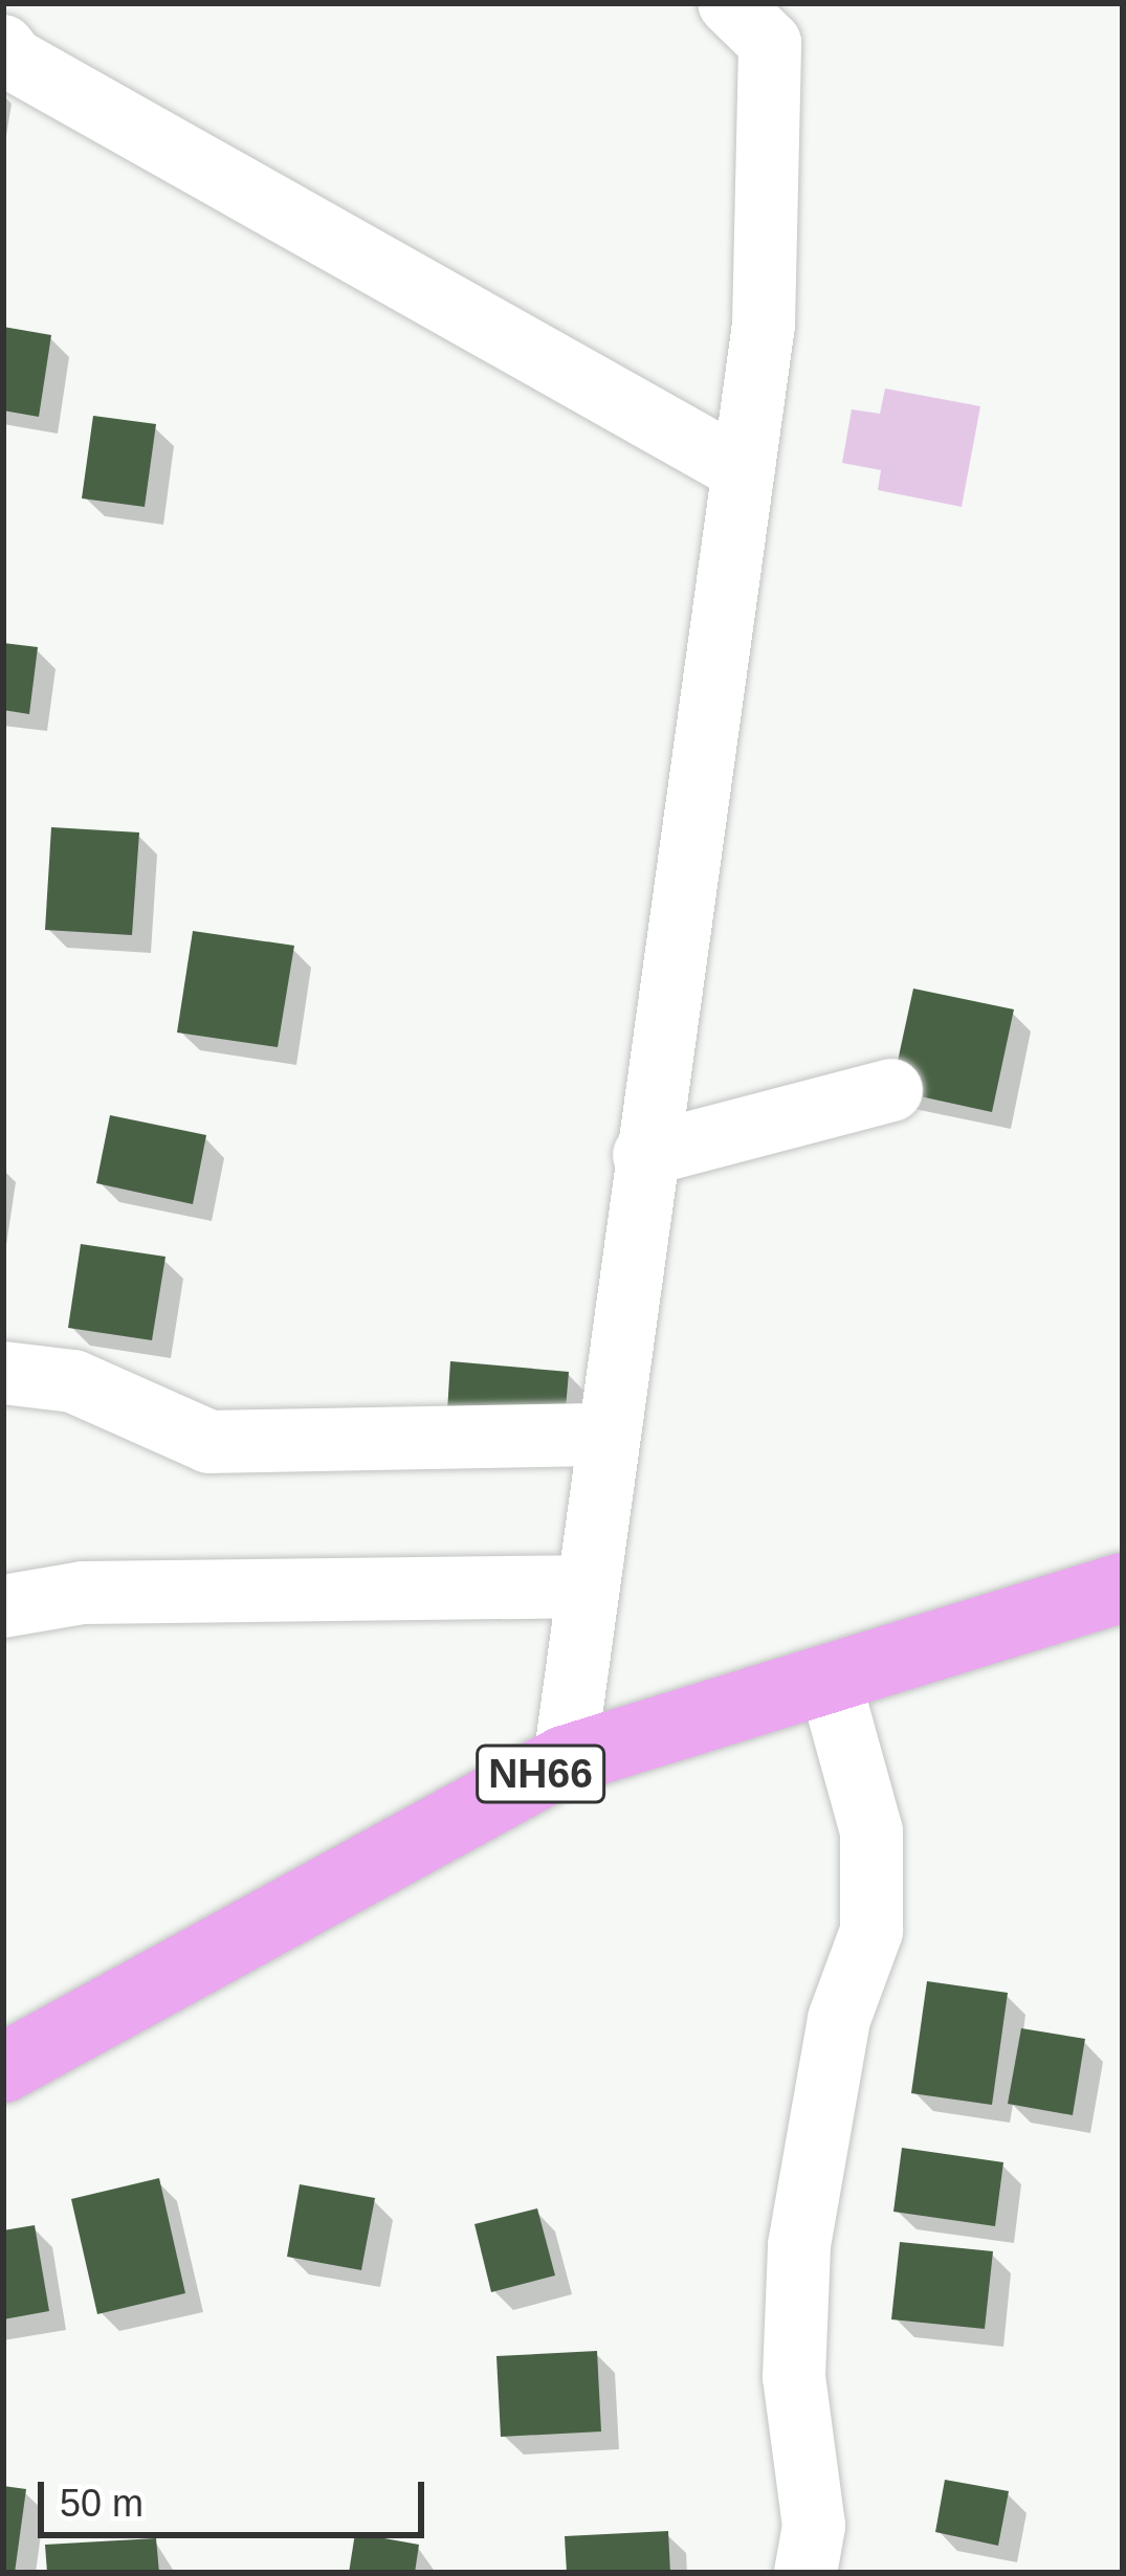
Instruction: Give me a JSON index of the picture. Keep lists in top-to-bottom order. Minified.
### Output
{"streets":{"highway":["NH66"]},"scale_bar":"50 m"}
